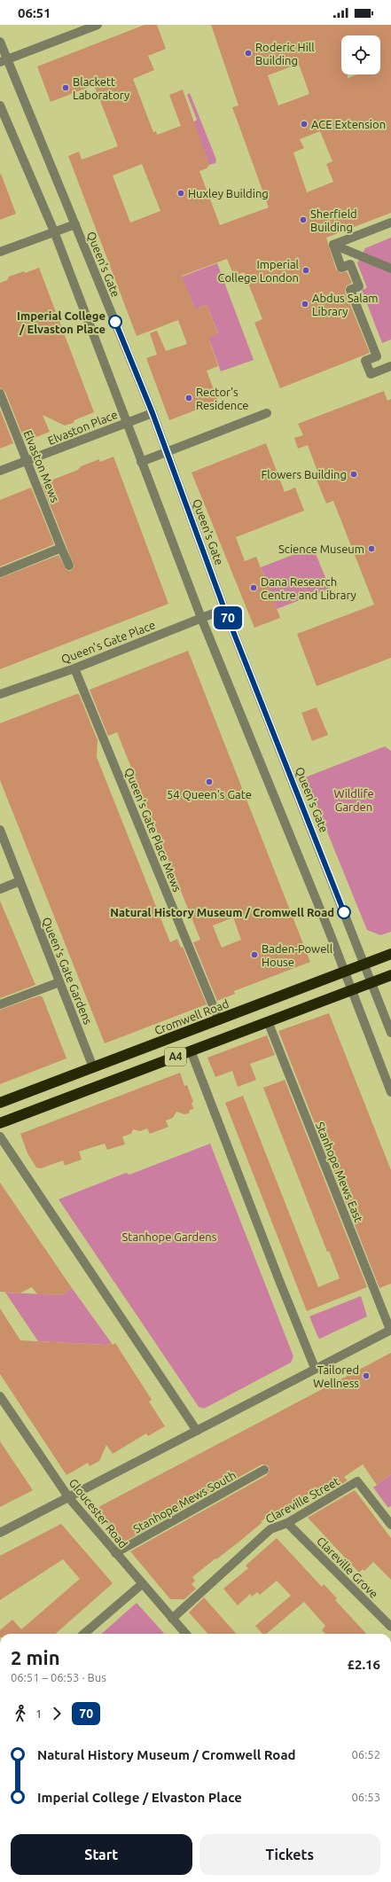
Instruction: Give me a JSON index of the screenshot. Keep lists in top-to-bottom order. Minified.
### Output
{"streets":{"highway":["Cromwell Road","A4"],"street":["Queen's Gate","Elvaston Place","Elvaston Mews","Queen's Gate Place","Queen's Gate Place Mews","Queen's Gate Gardens","Stanhope Mews East","Clareville Street","Stanhope Mews South","Gloucester Road","Clareville Grove"]},"crossings":[["Queen's Gate","Elvaston Place"],["Queen's Gate","Queen's Gate Place"],["Queen's Gate","Cromwell Road"],["Queen's Gate","A4"],["Elvaston Place","Elvaston Mews"],["Queen's Gate Place","Queen's Gate Place Mews"],["Queen's Gate Place Mews","Cromwell Road"],["Queen's Gate Gardens","Cromwell Road"],["A4","Stanhope Mews East"],["Clareville Street","Gloucester Road"],["Clareville Street","Clareville Grove"],["Stanhope Mews South","Gloucester Road"]],"parks":["Wildlife Garden","Stanhope Gardens"],"places":["Roderic Hill Building","Blackett Laboratory","ACE Extension","Huxley Building","Sherfield Building","Imperial College London","Abdus Salam Library","Imperial College / Elvaston Place","Rector's Residence","Flowers Building","Science Museum","Dana Research Centre and Library","54 Queen's Gate","Natural History Museum / Cromwell Road","Baden-Powell House","Tailored Wellness"],"lines":["bus line 70"],"page":{"status":"06:51","on_map":"70","heading":["2 min","06:51 – 06:53 · Bus","£2.16"],"legs":["1","70"],"list":[{"name":"Natural History Museum / Cromwell Road","value":"06:52"},{"name":"Imperial College / Elvaston Place","value":"06:53"}],"buttons":["Start","Tickets"]}}
